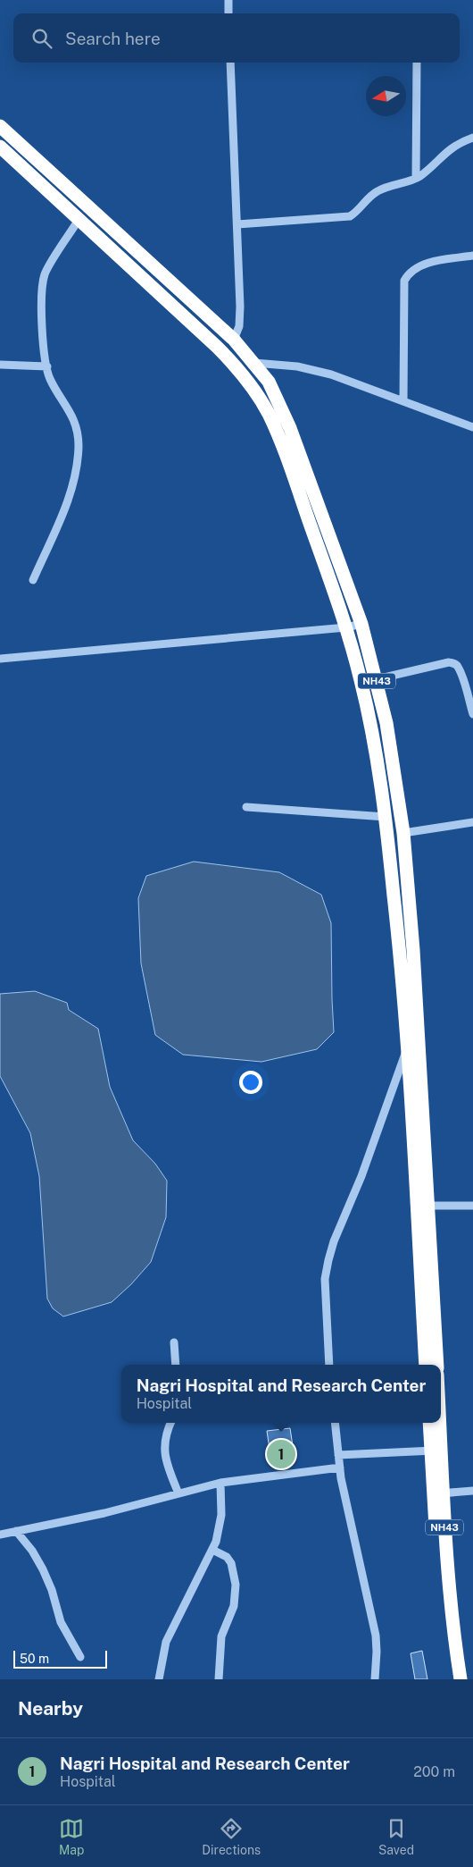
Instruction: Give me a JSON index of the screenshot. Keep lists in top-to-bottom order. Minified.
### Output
{"streets":{"highway":["NH43"]},"scale_bar":"50 m","north":"left","page":{"search":"Search here","popup":["Nagri Hospital and Research Center","Hospital"],"pins":"1","scale":"50 m","heading":"Nearby","list":[{"mark":"1","name":"Nagri Hospital and Research Center","note":"Hospital","value":"200 m"}],"nav":["Map","Directions","Saved"]}}
